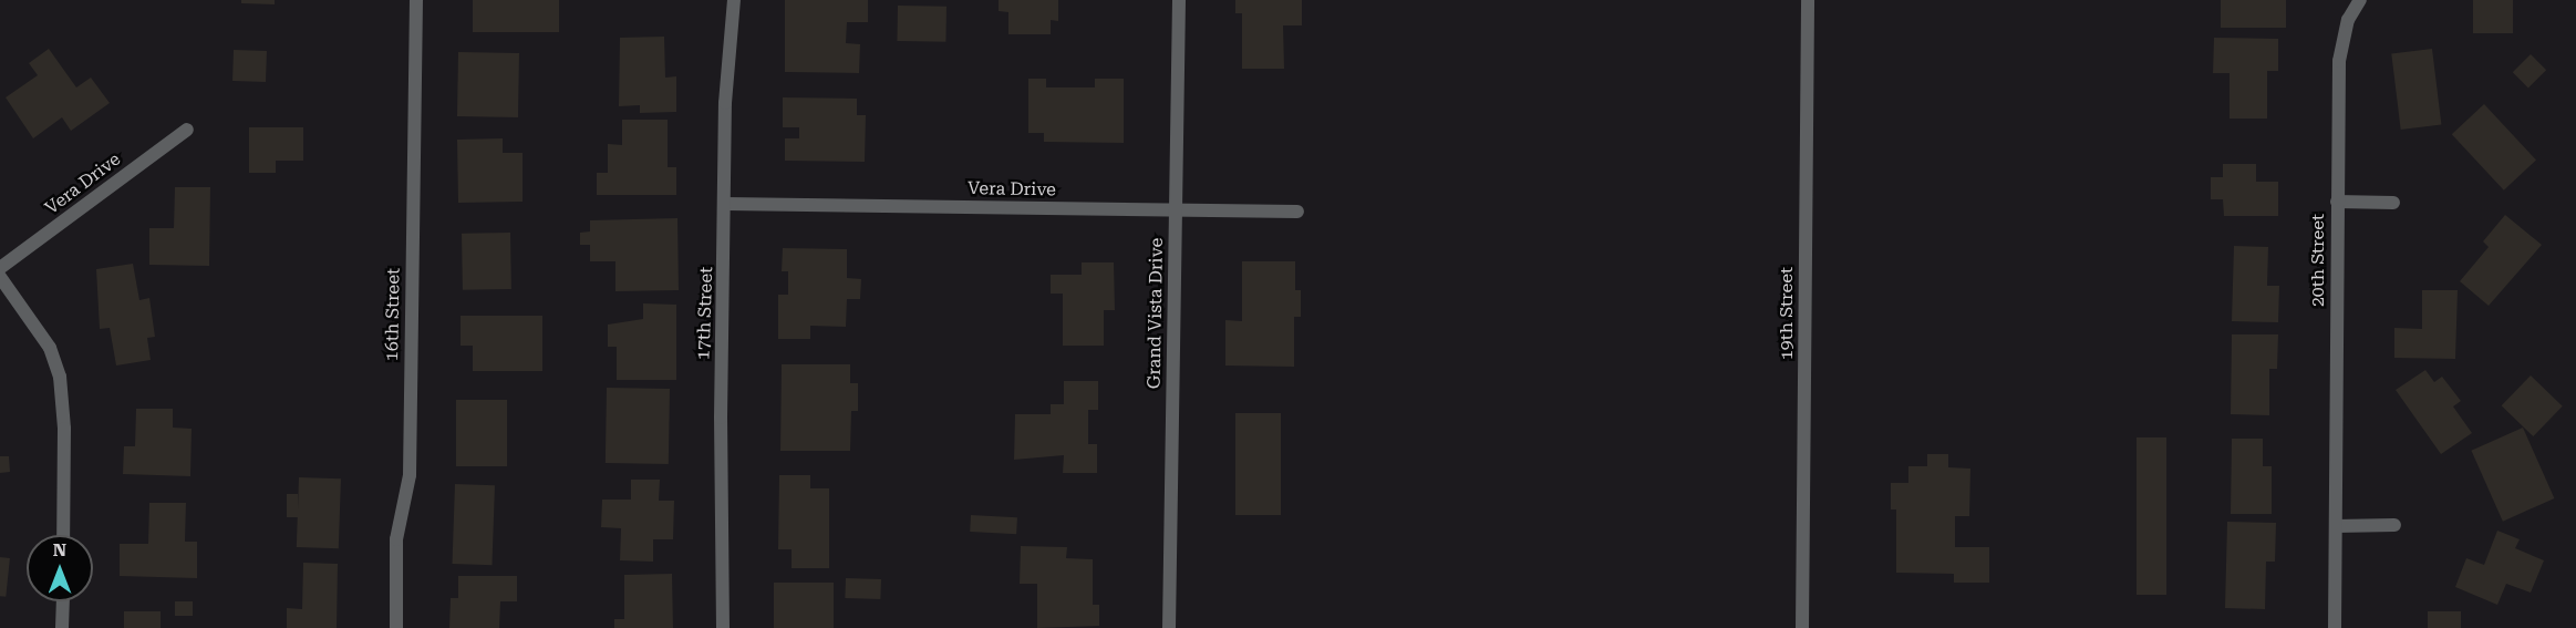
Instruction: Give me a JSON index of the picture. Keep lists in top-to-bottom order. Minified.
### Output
{"streets":{"street":["Vera Drive","20th Street","17th Street","Grand Vista Drive","19th Street","16th Street"]},"crossings":[["Vera Drive","17th Street"],["Vera Drive","Grand Vista Drive"]],"north":"top"}
